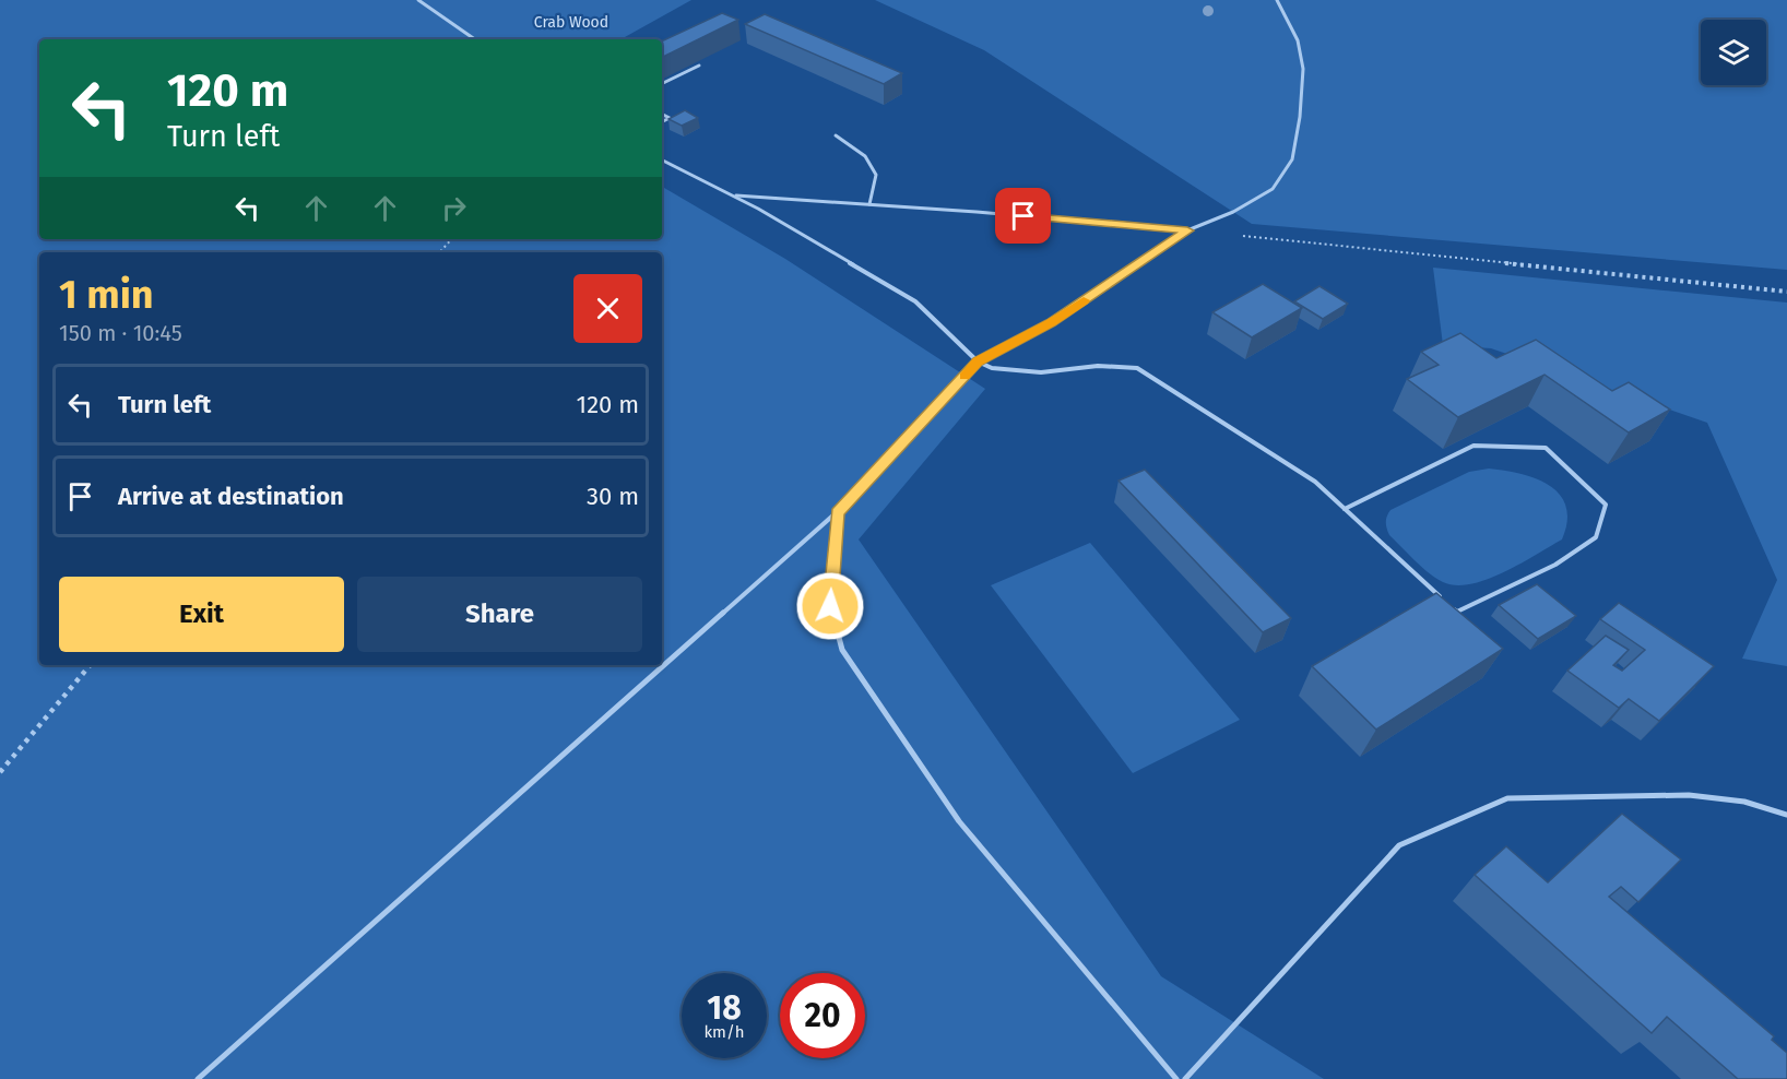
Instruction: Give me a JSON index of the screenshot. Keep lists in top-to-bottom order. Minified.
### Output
{"parks":["Crab Wood"],"page":{"turn":["120 m","Turn left"],"heading":["1 min","150 m · 10:45"],"list":[{"name":"Turn left","value":"120 m"},{"name":"Arrive at destination","value":"30 m"}],"buttons":["Exit","Share"],"speed":"18 km/h","limit":"20"}}
